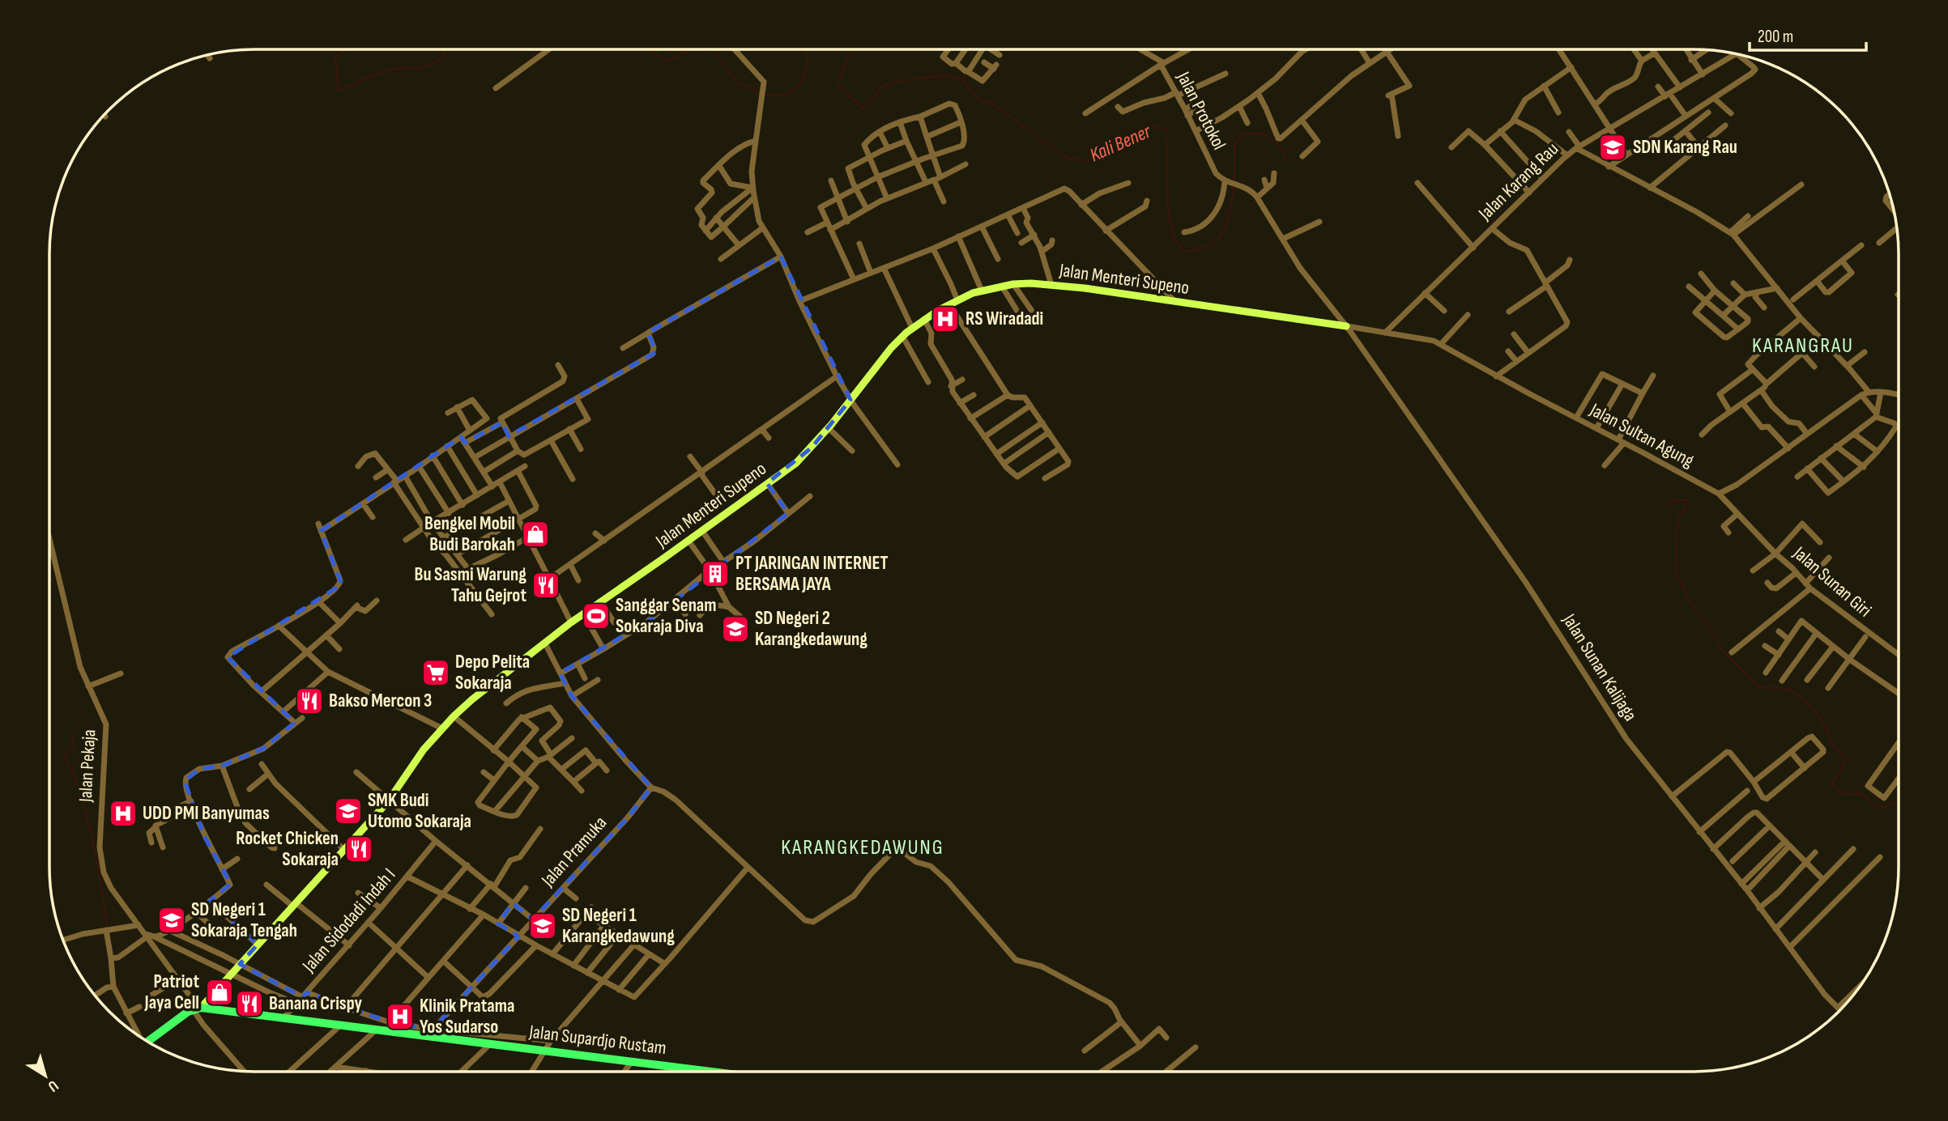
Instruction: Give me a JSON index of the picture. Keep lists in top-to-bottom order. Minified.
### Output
{"streets":{"highway":["Jalan Supardjo Rustam"],"main road":["Jalan Menteri Supeno"],"street":["Jalan Protokol","Jalan Karang Rau","Jalan Sultan Agung","Jalan Sunan Giri","Jalan Sunan Kalijaga","Jalan Pekaja","Jalan Pramuka","Jalan Sidodadi Indah I"]},"crossings":[["Jalan Protokol","Jalan Sunan Kalijaga"],["Jalan Karang Rau","Jalan Sultan Agung"],["Jalan Menteri Supeno","Jalan Sultan Agung"],["Jalan Menteri Supeno","Jalan Sunan Kalijaga"],["Jalan Menteri Supeno","Jalan Pekaja"],["Jalan Menteri Supeno","Jalan Supardjo Rustam"],["Jalan Sultan Agung","Jalan Sunan Giri"],["Jalan Sultan Agung","Jalan Sunan Kalijaga"],["Jalan Pekaja","Jalan Supardjo Rustam"],["Jalan Pramuka","Jalan Supardjo Rustam"],["Jalan Sidodadi Indah I","Jalan Supardjo Rustam"]],"districts":["KARANGRAU","KARANGKEDAWUNG"],"water":["Kali Bener"],"places":{"school or university":["SDN Karang Rau","SD Negeri 2 Karangkedawung","SMK Budi Utomo Sokaraja","SD Negeri 1 Sokaraja Tengah","SD Negeri 1 Karangkedawung"],"hospital":["RS Wiradadi","UDD PMI Banyumas","Klinik Pratama Yos Sudarso"],"shop":["Bengkel Mobil Budi Barokah","Patriot Jaya Cell"],"building":["PT JARINGAN INTERNET BERSAMA JAYA"],"restaurant":["Bu Sasmi Warung Tahu Gejrot","Bakso Mercon 3","Rocket Chicken Sokaraja","Banana Crispy"],"sports":["Sanggar Senam Sokaraja Diva"],"supermarket":["Depo Pelita Sokaraja"]},"scale_bar":"200 m","north":"bottom right"}
